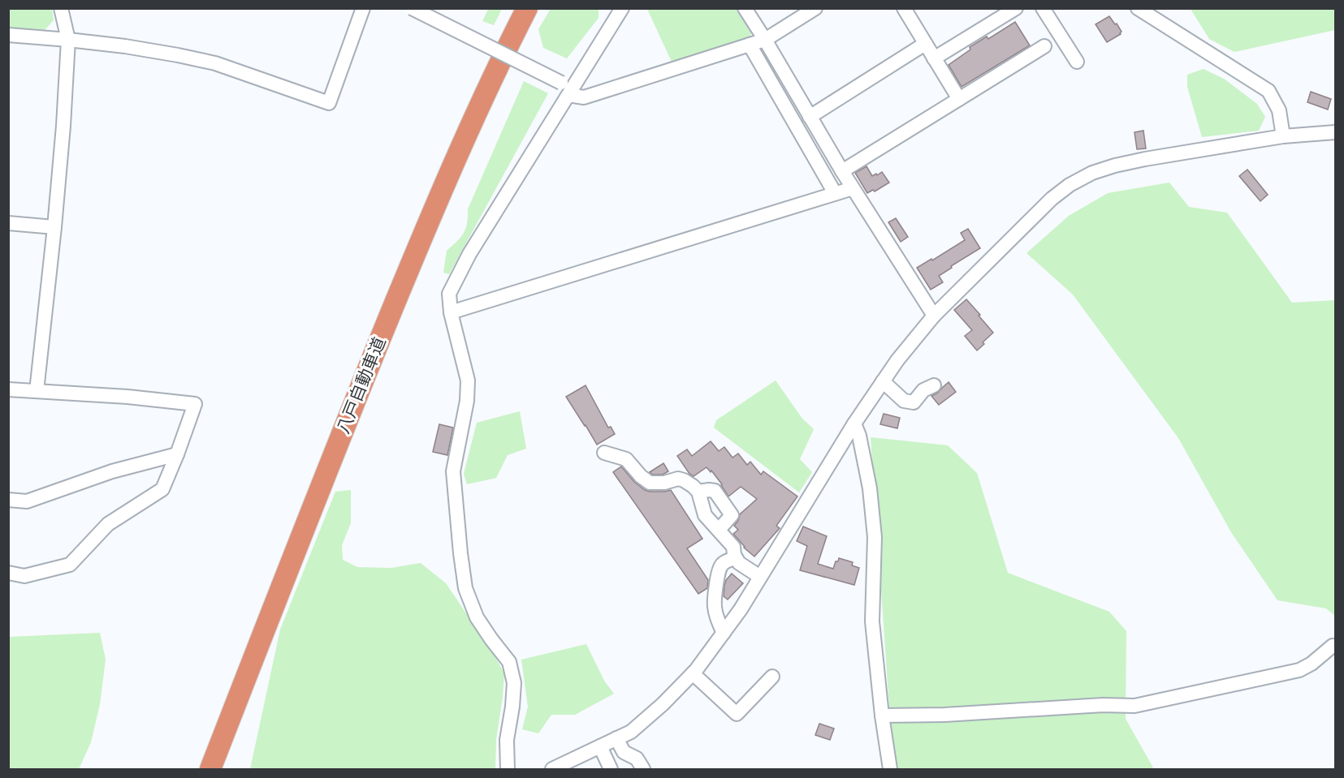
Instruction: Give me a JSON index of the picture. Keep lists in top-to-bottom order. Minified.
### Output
{"streets":{"highway":["八戸自動車道"]}}
